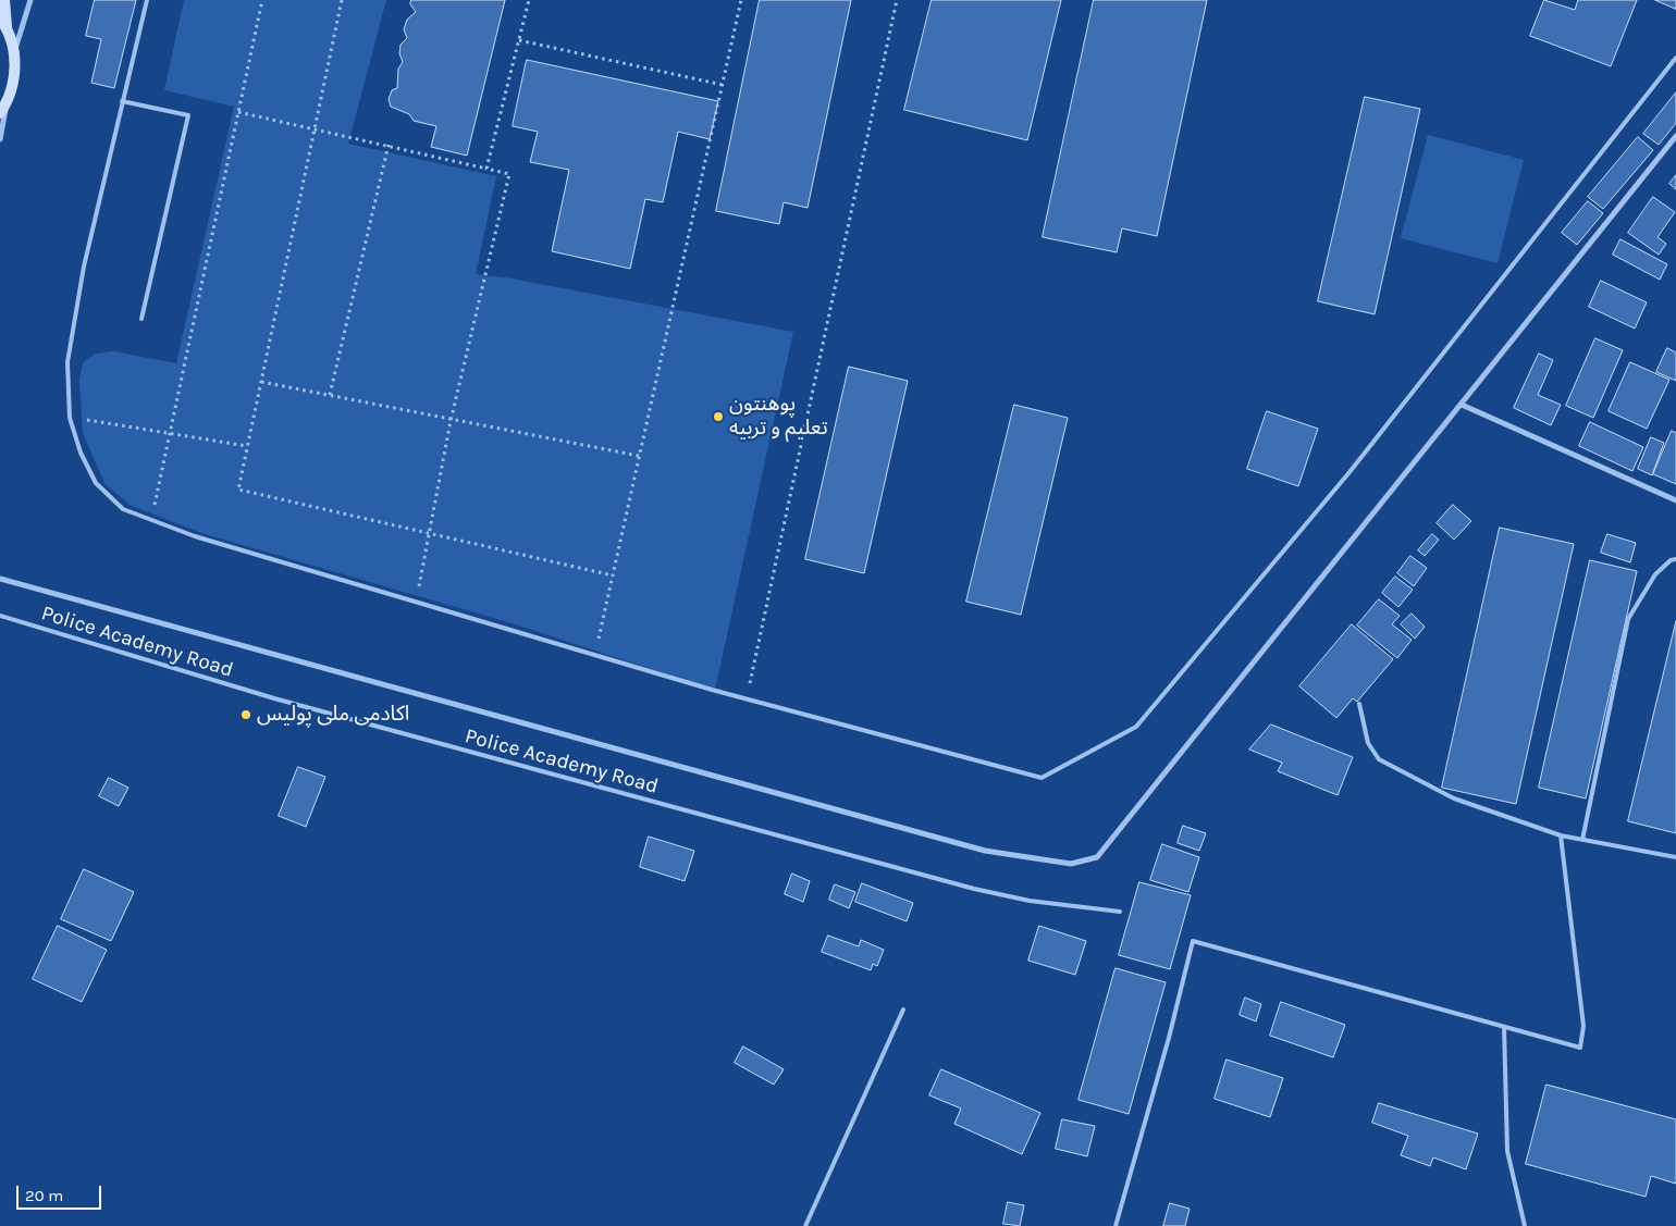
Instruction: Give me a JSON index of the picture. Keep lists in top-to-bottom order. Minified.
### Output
{"streets":{"lane":["Police Academy Road"]},"places":["پوهنتون تعلیم و تربیه","اکادمی ملی پولیس"],"scale_bar":"20 m"}
